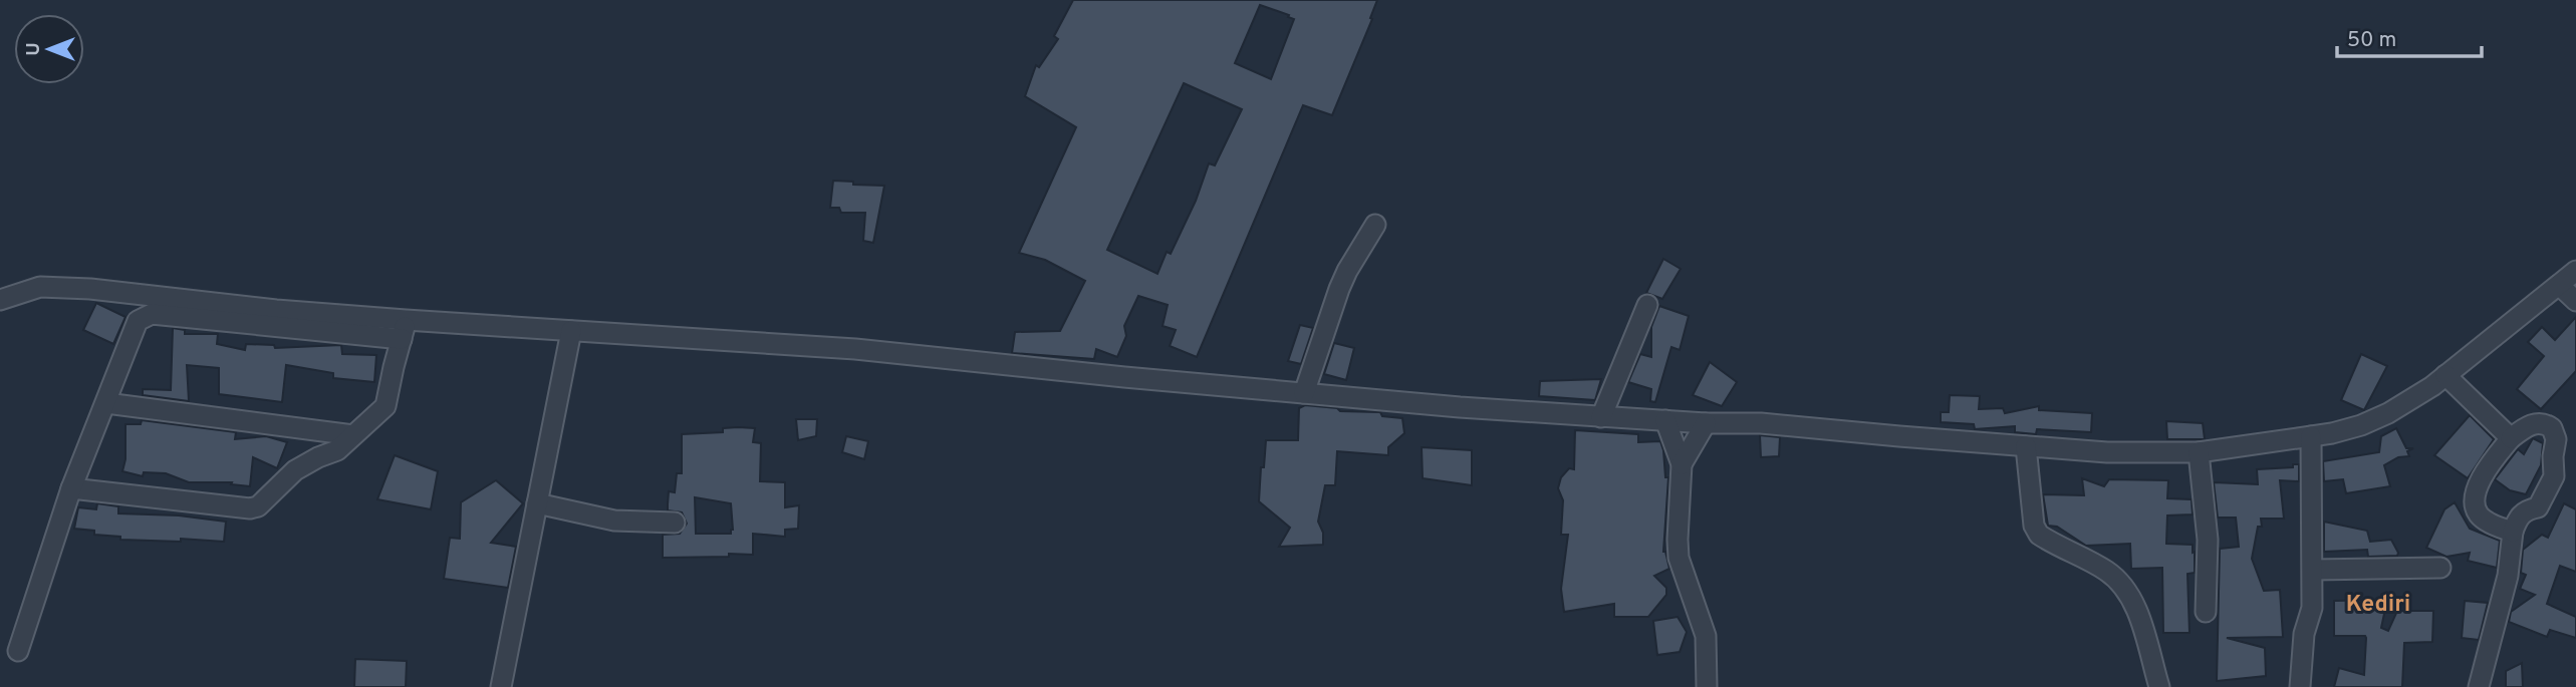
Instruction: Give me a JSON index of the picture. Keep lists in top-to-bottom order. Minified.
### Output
{"districts":["Kediri"],"scale_bar":"50 m","north":"left"}
